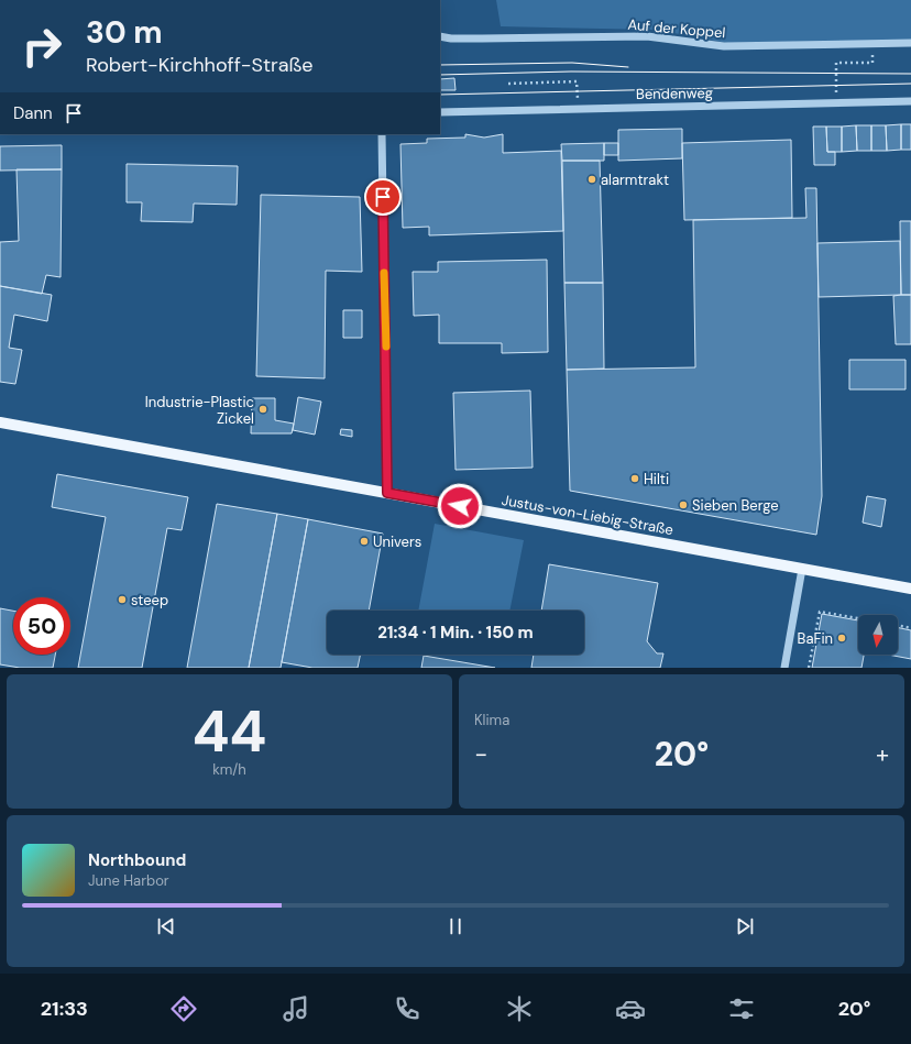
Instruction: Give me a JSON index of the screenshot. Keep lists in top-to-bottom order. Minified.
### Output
{"streets":{"main road":["Justus-von-Liebig-Straße"],"street":["Auf der Koppel","Bendenweg"]},"places":["alarmtrakt","Industrie-Plastic Zickel","Hilti","Sieben Berge","Univers","steep","BaFin"],"north":"bottom","page":{"turn":["30 m","Robert-Kirchhoff-Straße"],"then":"Dann","limit":"50","trip":"21:34 · 1 Min. · 150 m","tile":[["44","km/h"],"Klima"],"heat":["−","20°","+"],"song":["Northbound","June Harbor"],"tabs":["21:33","20°"]}}
